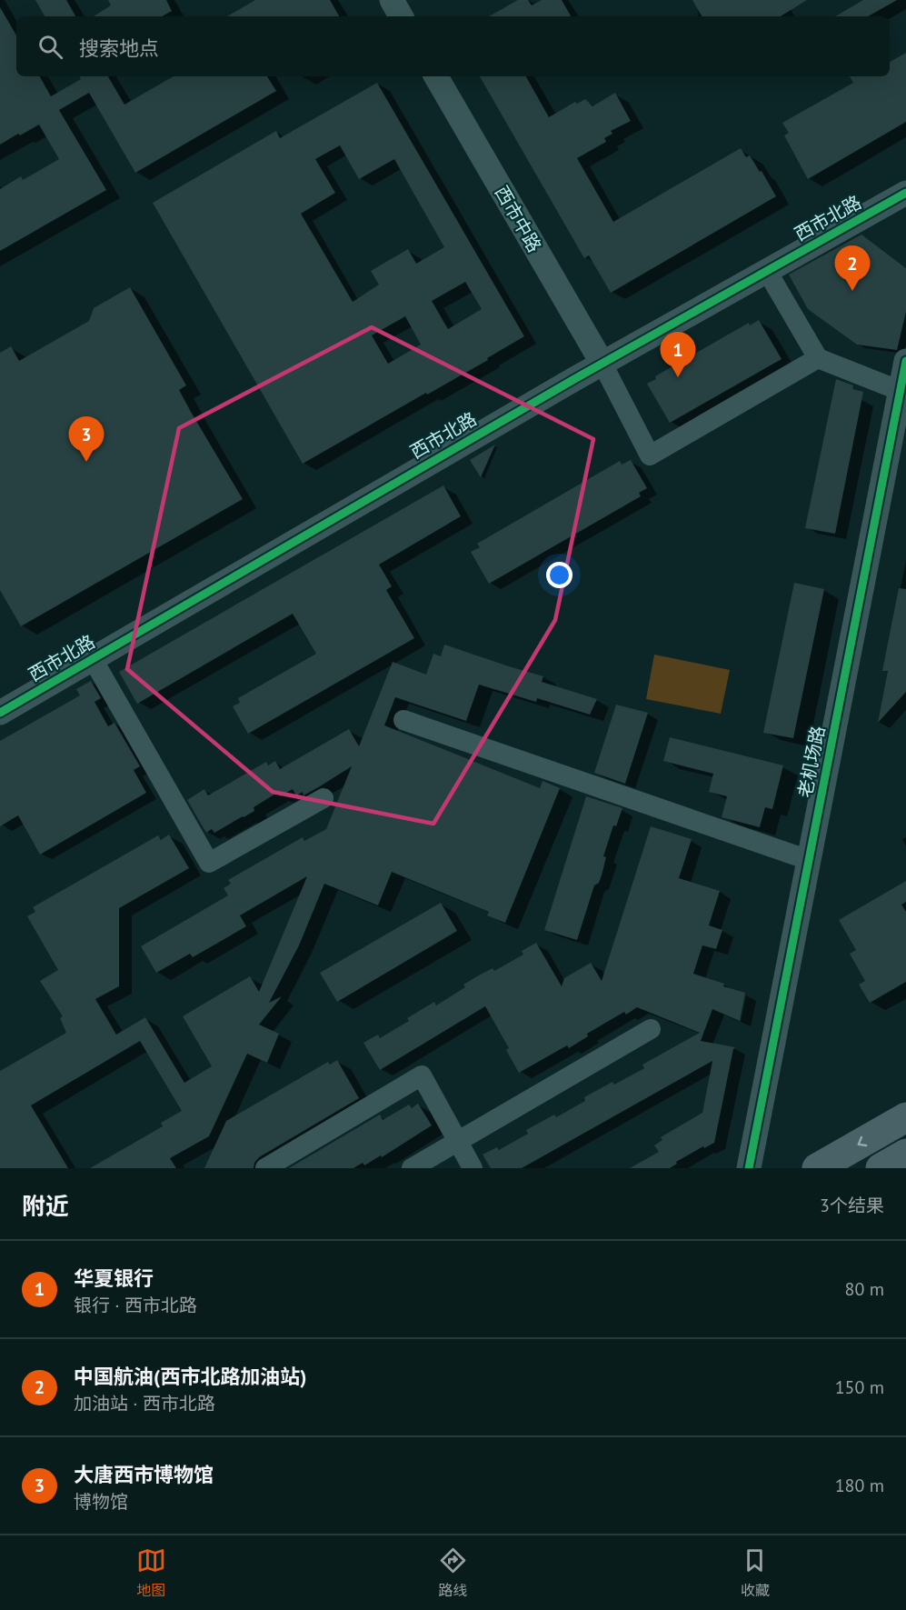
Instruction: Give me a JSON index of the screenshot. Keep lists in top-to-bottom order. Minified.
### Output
{"streets":{"street":["西市北路","西市中路","老机场路"]},"crossings":[["西市北路","西市中路"]],"page":{"search":"搜索地点","pins":["2","1","3"],"heading":["附近","3个结果"],"list":[{"mark":"1","name":"华夏银行","note":"银行 · 西市北路","value":"80 m"},{"mark":"2","name":"中国航油(西市北路加油站)","note":"加油站 · 西市北路","value":"150 m"},{"mark":"3","name":"大唐西市博物馆","note":"博物馆","value":"180 m"}],"nav":["地图","路线","收藏"]}}
